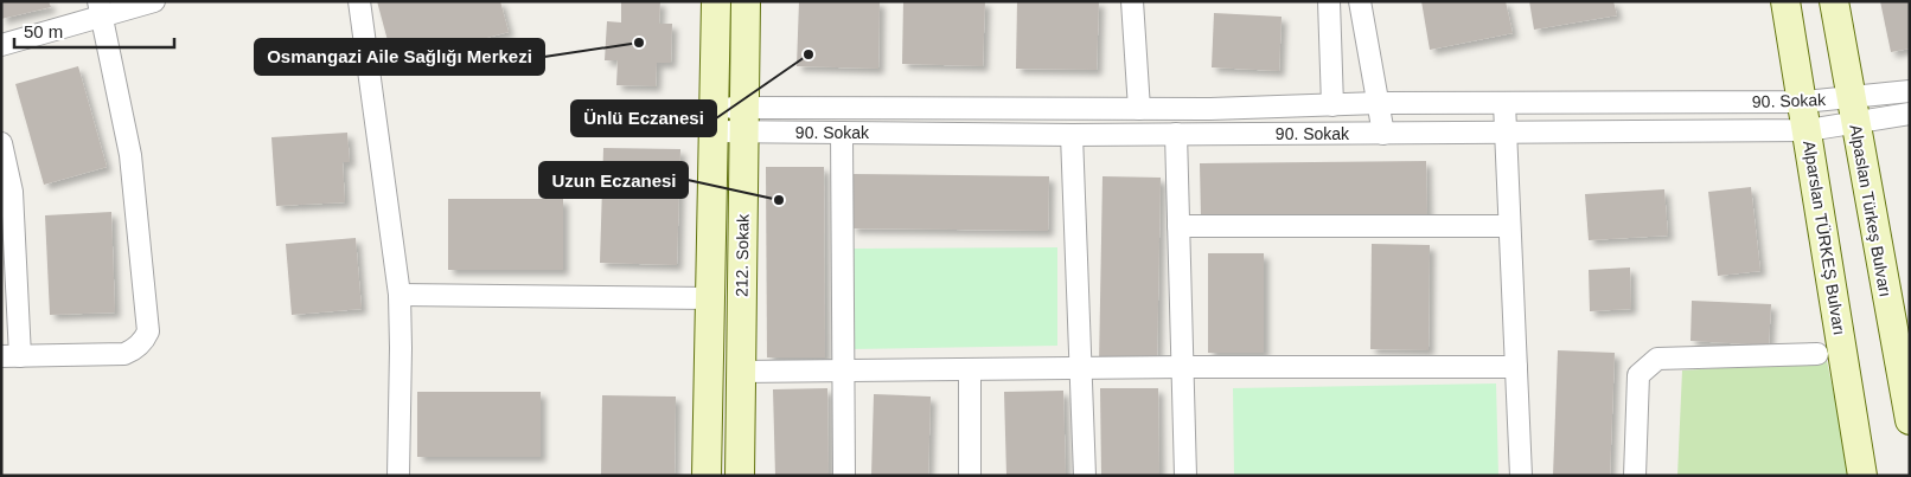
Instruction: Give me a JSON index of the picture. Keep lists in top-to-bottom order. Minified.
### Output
{"streets":{"street":["90. Sokak","Alpaslan Türkeş Bulvarı","Alparslan TÜRKEŞ Bulvarı","212. Sokak"]},"crossings":[["90. Sokak","Alpaslan Türkeş Bulvarı"],["90. Sokak","Alparslan TÜRKEŞ Bulvarı"],["90. Sokak","212. Sokak"]],"places":["Osmangazi Aile Sağlığı Merkezi","Ünlü Eczanesi","Uzun Eczanesi"],"scale_bar":"50 m"}
